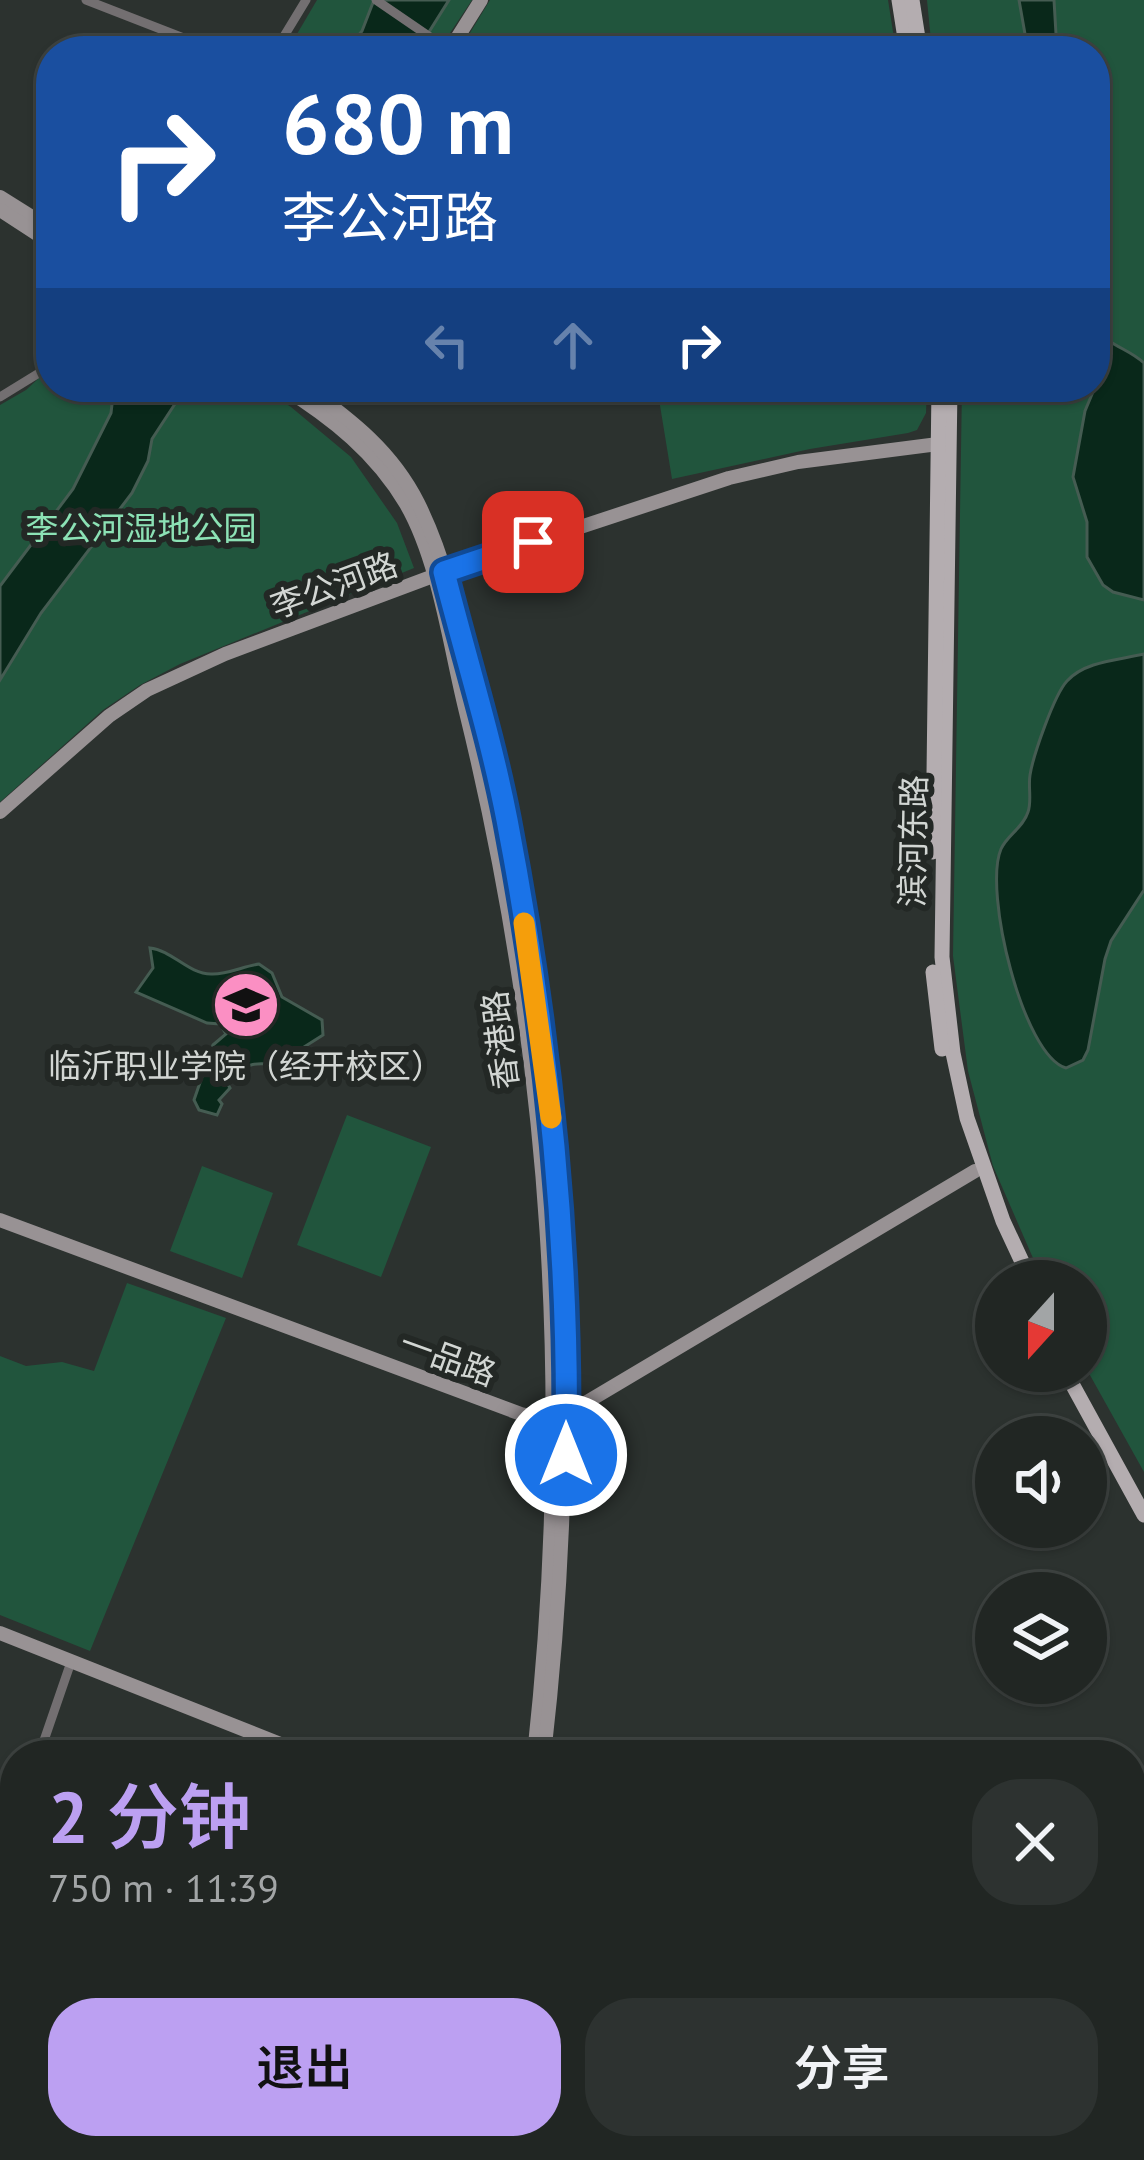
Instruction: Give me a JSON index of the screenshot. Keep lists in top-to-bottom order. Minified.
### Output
{"streets":{"main road":["滨河东路"],"street":["李公河路","香港路","一品路"]},"crossings":[["李公河路","滨河东路"],["李公河路","香港路"],["香港路","一品路"]],"parks":["李公河湿地公园"],"places":{"school or university":["临沂职业学院（经开校区）"]},"north":"bottom","page":{"turn":["680 m","李公河路"],"heading":["2 分钟","750 m · 11:39"],"buttons":["退出","分享"]}}
